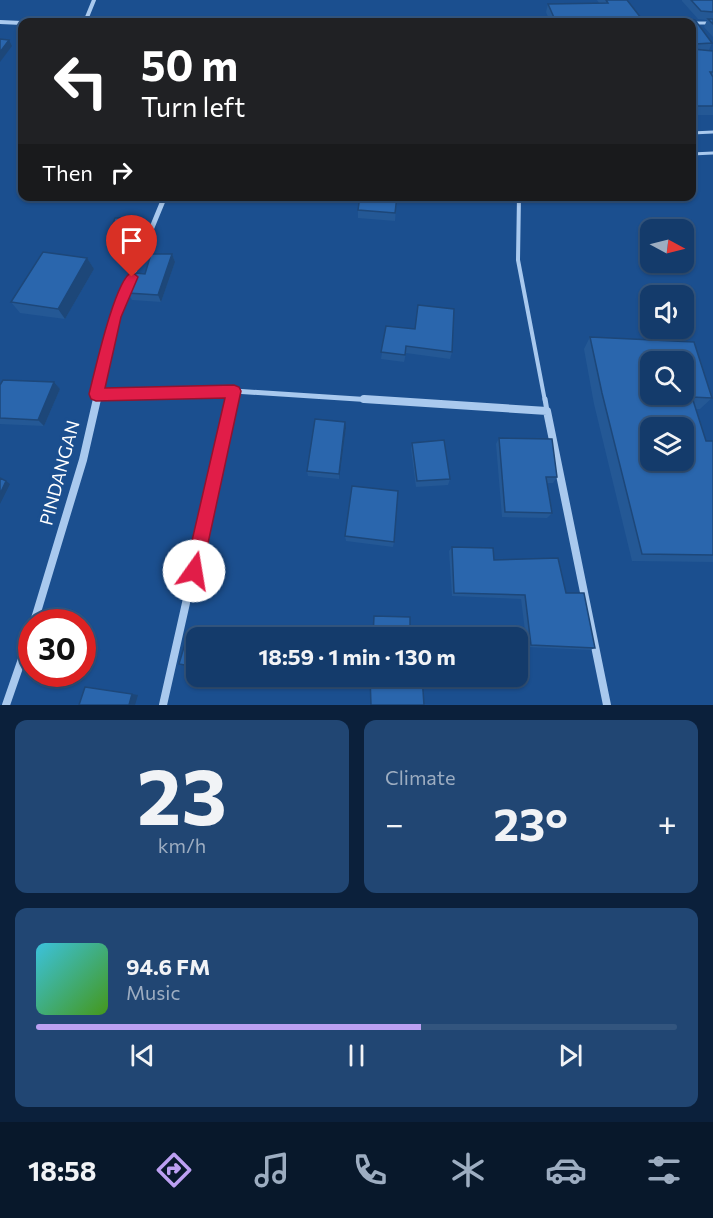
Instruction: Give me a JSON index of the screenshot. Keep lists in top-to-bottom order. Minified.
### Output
{"streets":{"street":["PINDANGAN"]},"north":"right","page":{"turn":["50 m","Turn left"],"then":"Then","limit":"30","trip":"18:59 · 1 min · 130 m","tile":[["23","km/h"],"Climate"],"heat":["−","23°","+"],"song":["94.6 FM","Music"],"tabs":"18:58"}}
